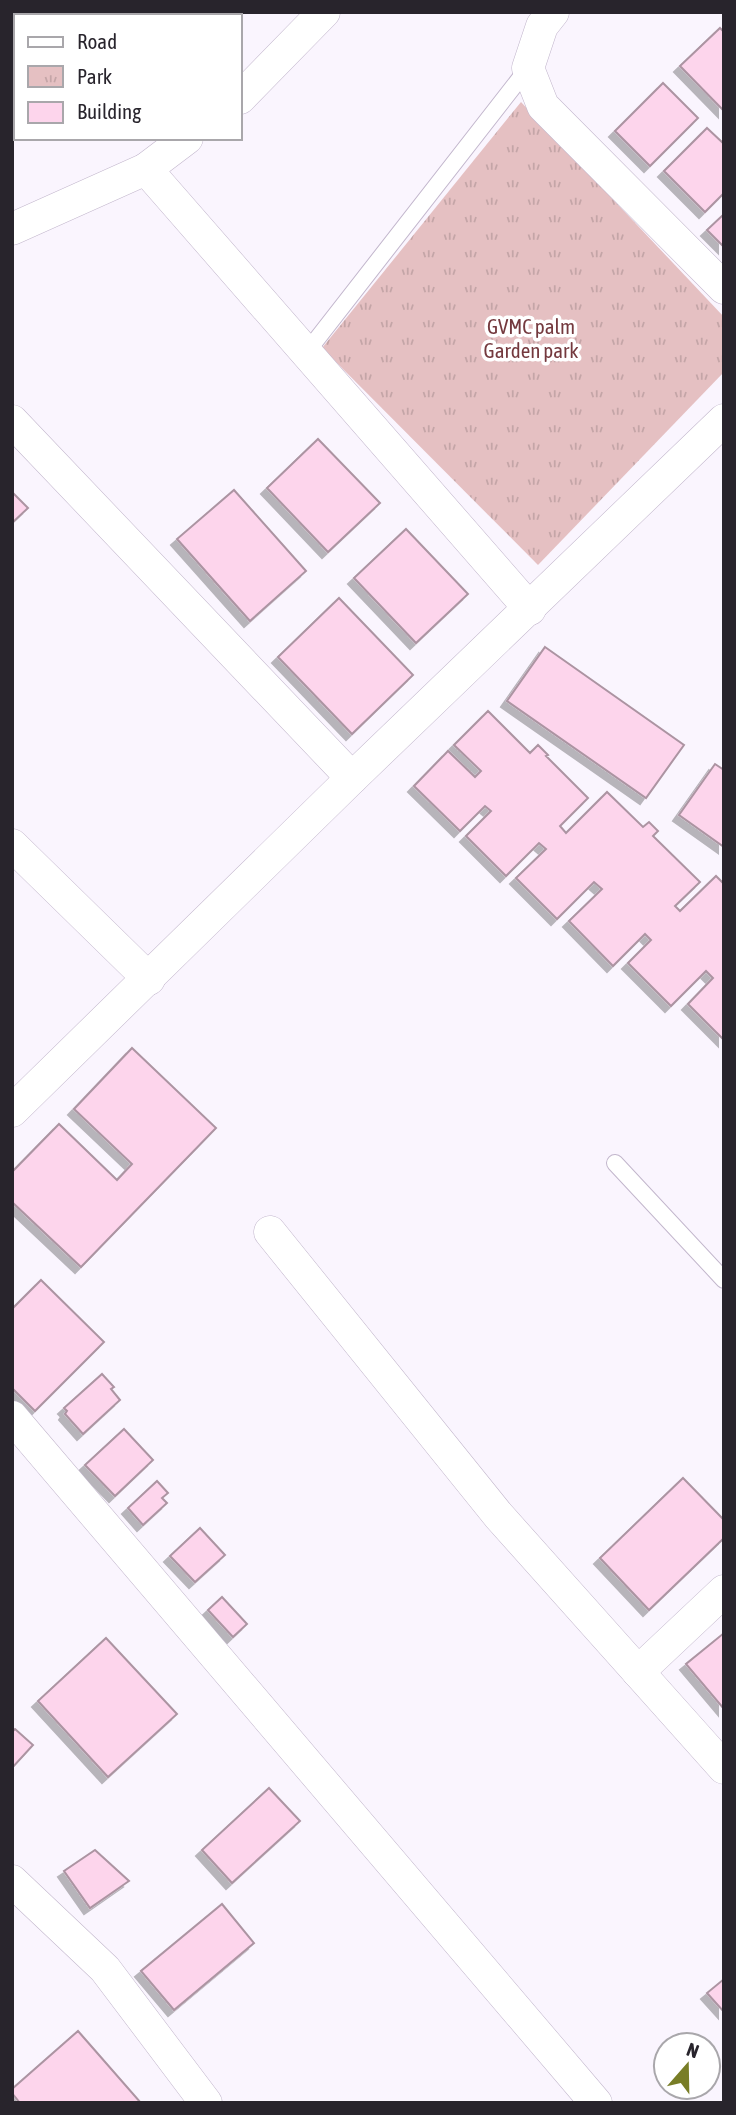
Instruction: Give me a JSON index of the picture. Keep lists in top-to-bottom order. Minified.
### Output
{"parks":["GVMC palm Garden park"],"legend":["Road","Park","Building"],"north":"top"}
